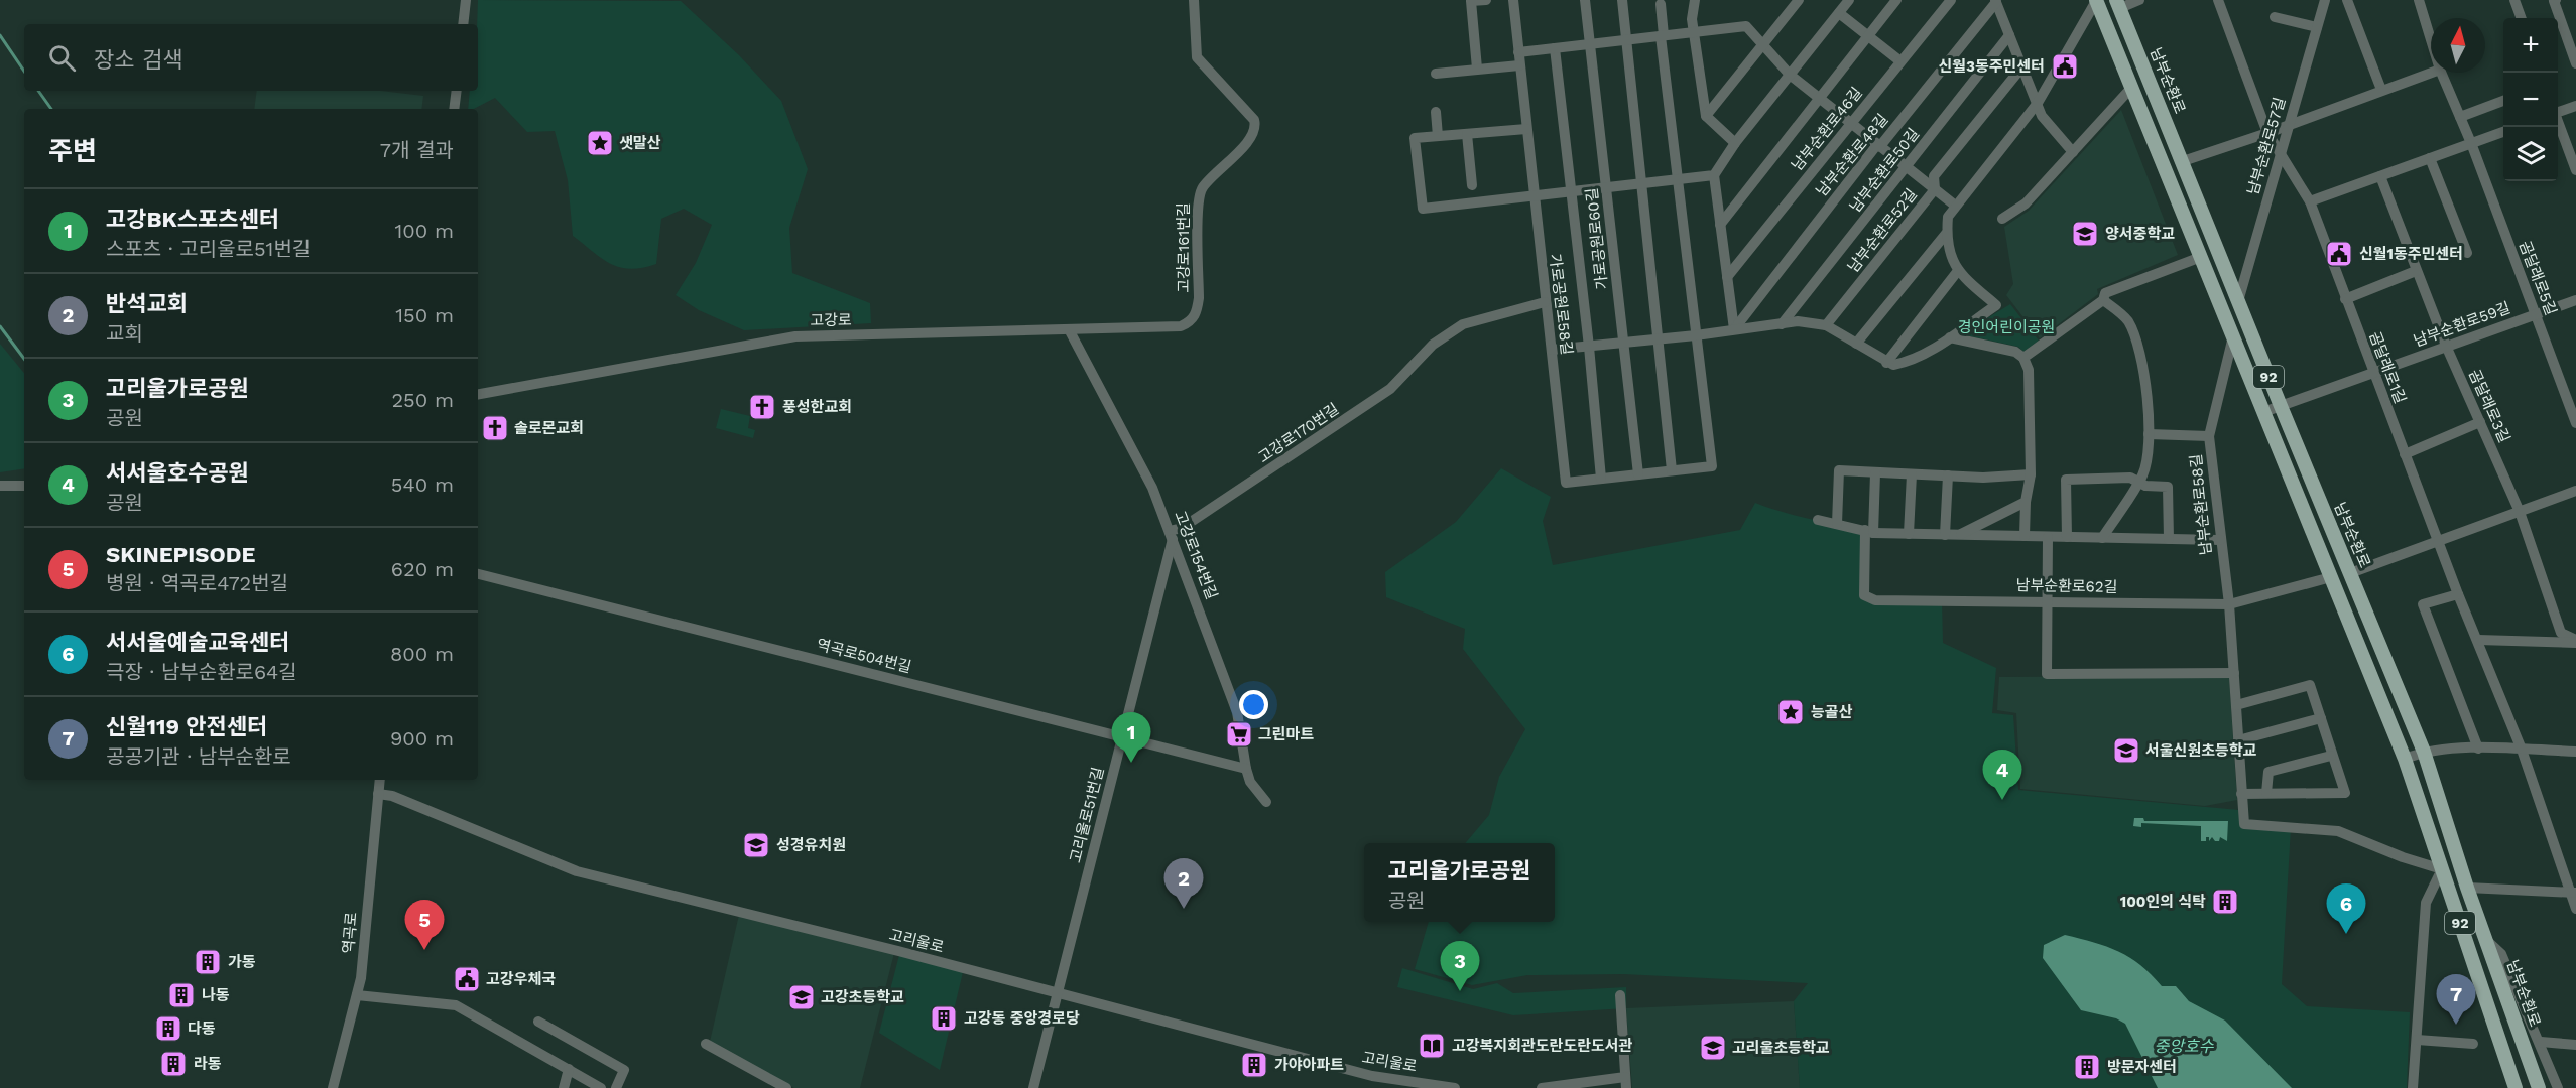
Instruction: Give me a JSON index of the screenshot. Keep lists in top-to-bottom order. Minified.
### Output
{"streets":{"main road":["남부순환로","92"],"street":["남부순환로46길","남부순환로57길","남부순환로48길","남부순환로50길","남부순환로52길","가로공원로60길","고강로161번길","곰달래로5길","가로공원로58길","고강로","남부순환로59길","곰달래로1길","곰달래로3길","고강로170번길","남부순환로58길","고강로154번길","남부순환로62길","역곡로504번길","고리울로51번길","역곡로","고리울로"]},"crossings":[["남부순환로","남부순환로57길"],["남부순환로","남부순환로59길"],["남부순환로57길","곰달래로1길"],["고강로161번길","고강로"],["곰달래로5길","남부순환로59길"],["가로공원로58길","고강로170번길"],["고강로","고강로154번길"],["남부순환로59길","곰달래로1길"],["남부순환로59길","92"],["남부순환로59길","곰달래로3길"],["92","남부순환로58길"],["92","남부순환로62길"],["고강로170번길","고강로154번길"],["고강로170번길","고리울로51번길"],["남부순환로58길","남부순환로62길"],["고강로154번길","역곡로504번길"],["고강로154번길","고리울로51번길"],["역곡로504번길","고리울로51번길"],["고리울로51번길","고리울로"],["역곡로","고리울로"]],"water":["중앙호수"],"parks":["경인어린이공원"],"places":{"public building":["신월3동주민센터","신월1동주민센터","고강우체국"],"place":["샛말산","능골산"],"school or university":["양서중학교","서울신원초등학교","성경유치원","고강초등학교","고리울초등학교"],"church":["풍성한교회","솔로몬교회"],"supermarket":["그린마트"],"building":["100인의 식탁","가동","나동","고강동 중앙경로당","다동","라동","가야아파트","방문자센터"],"library":["고강복지회관도란도란도서관"]},"north":"top","page":{"map_buttons":["+","−"],"search":"장소 검색","heading":["주변","7개 결과"],"list":[{"mark":"1","name":"고강BK스포츠센터","note":"스포츠 · 고리울로51번길","value":"100 m"},{"mark":"2","name":"반석교회","note":"교회","value":"150 m"},{"mark":"3","name":"고리울가로공원","note":"공원","value":"250 m"},{"mark":"4","name":"서서울호수공원","note":"공원","value":"540 m"},{"mark":"5","name":"SKINEPISODE","note":"병원 · 역곡로472번길","value":"620 m"},{"mark":"6","name":"서서울예술교육센터","note":"극장 · 남부순환로64길","value":"800 m"},{"mark":"7","name":"신월119 안전센터","note":"공공기관 · 남부순환로","value":"900 m"}],"pins":["1","4","2","6","5","3","7"],"popup":["고리울가로공원","공원"]}}
